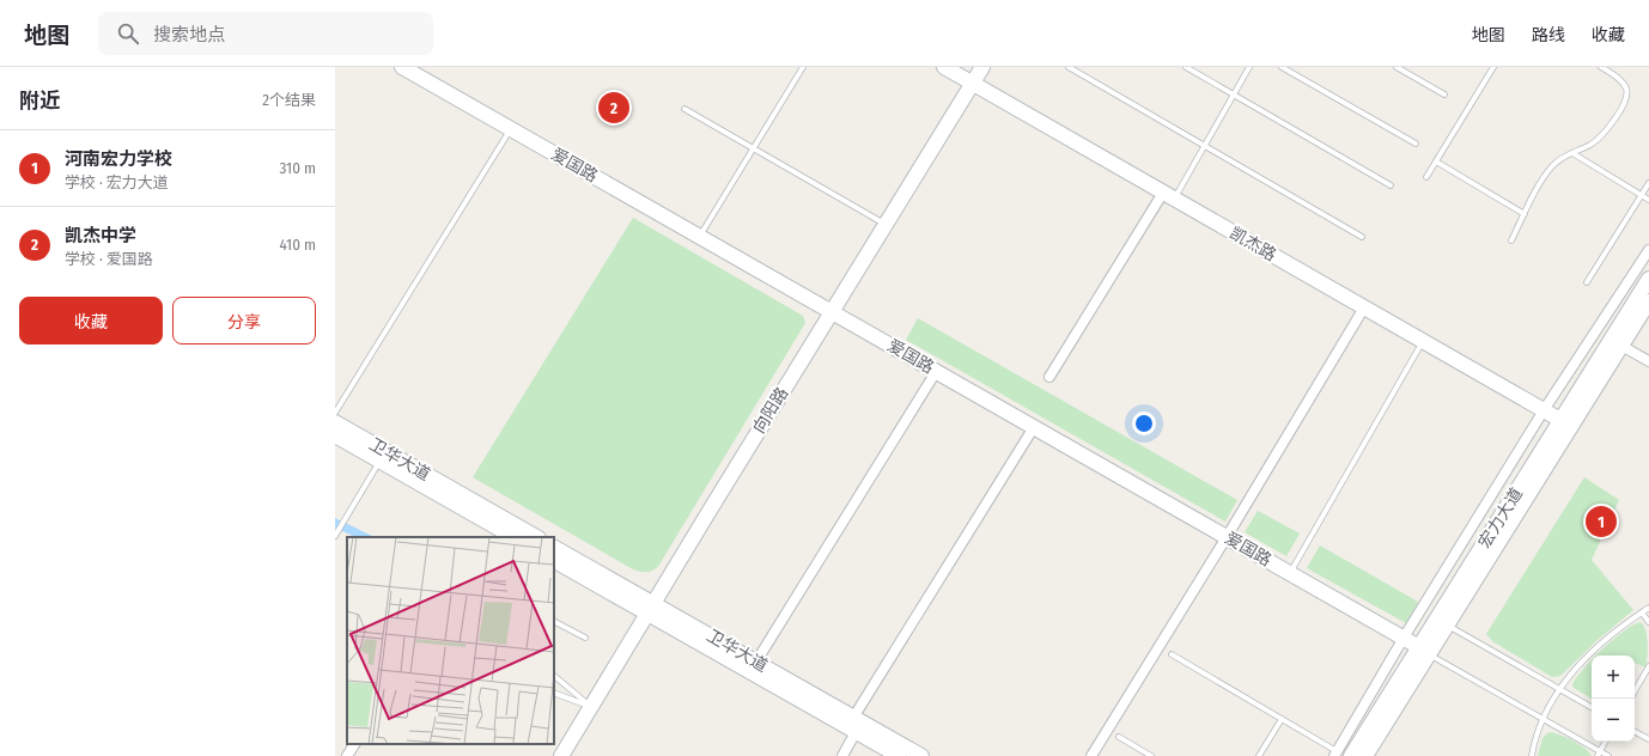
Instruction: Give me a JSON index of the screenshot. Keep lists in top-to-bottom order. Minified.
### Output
{"streets":{"street":["爱国路","凯杰路","向阳路","卫华大道","宏力大道"]},"crossings":[["爱国路","向阳路"],["爱国路","宏力大道"],["凯杰路","向阳路"],["凯杰路","宏力大道"],["向阳路","卫华大道"]],"page":{"header":"地图","search":"搜索地点","nav":["地图","路线","收藏"],"heading":["附近","2个结果"],"pins":["2","1"],"list":[{"mark":"1","name":"河南宏力学校","note":"学校 · 宏力大道","value":"310 m"},{"mark":"2","name":"凯杰中学","note":"学校 · 爱国路","value":"410 m"}],"buttons":["收藏","分享"],"map_buttons":["+","−"]}}
